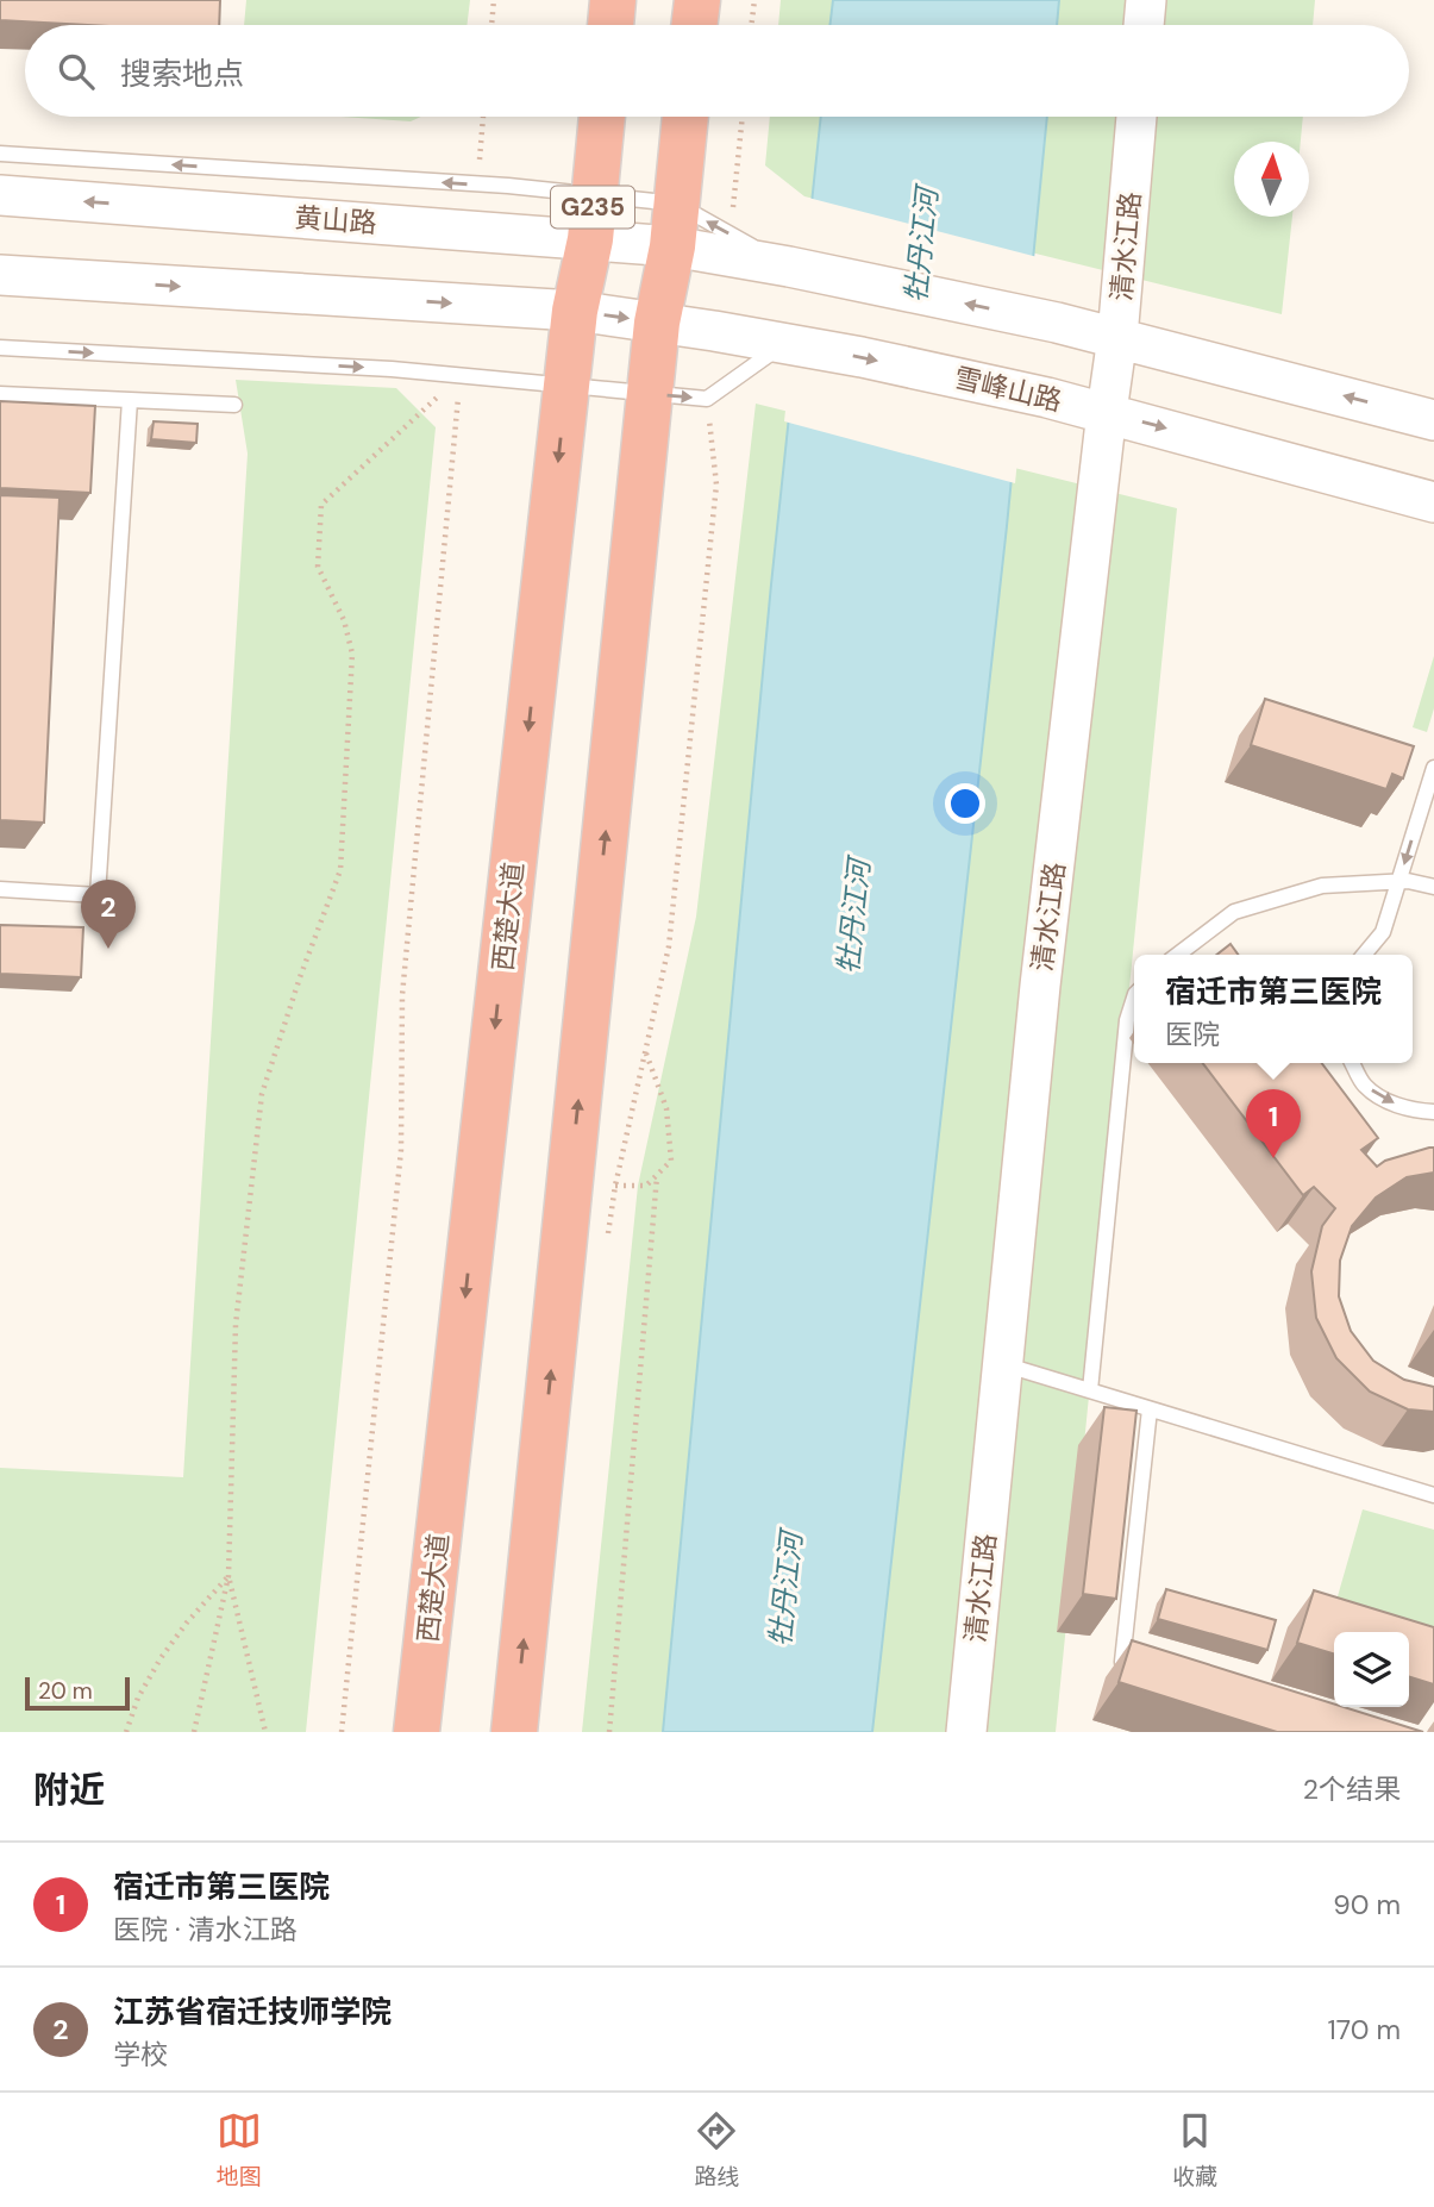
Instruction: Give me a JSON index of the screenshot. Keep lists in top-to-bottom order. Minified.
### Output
{"streets":{"highway":["G235","西楚大道"],"main road":["黄山路","清水江路","雪峰山路"]},"crossings":[["黄山路","西楚大道"],["清水江路","雪峰山路"],["雪峰山路","西楚大道"]],"water":["牡丹江河"],"scale_bar":"20 m","north":"top","page":{"search":"搜索地点","pins":["2","1"],"popup":["宿迁市第三医院","医院"],"scale":"20 m","heading":["附近","2个结果"],"list":[{"mark":"1","name":"宿迁市第三医院","note":"医院 · 清水江路","value":"90 m"},{"mark":"2","name":"江苏省宿迁技师学院","note":"学校","value":"170 m"}],"nav":["地图","路线","收藏"]}}
